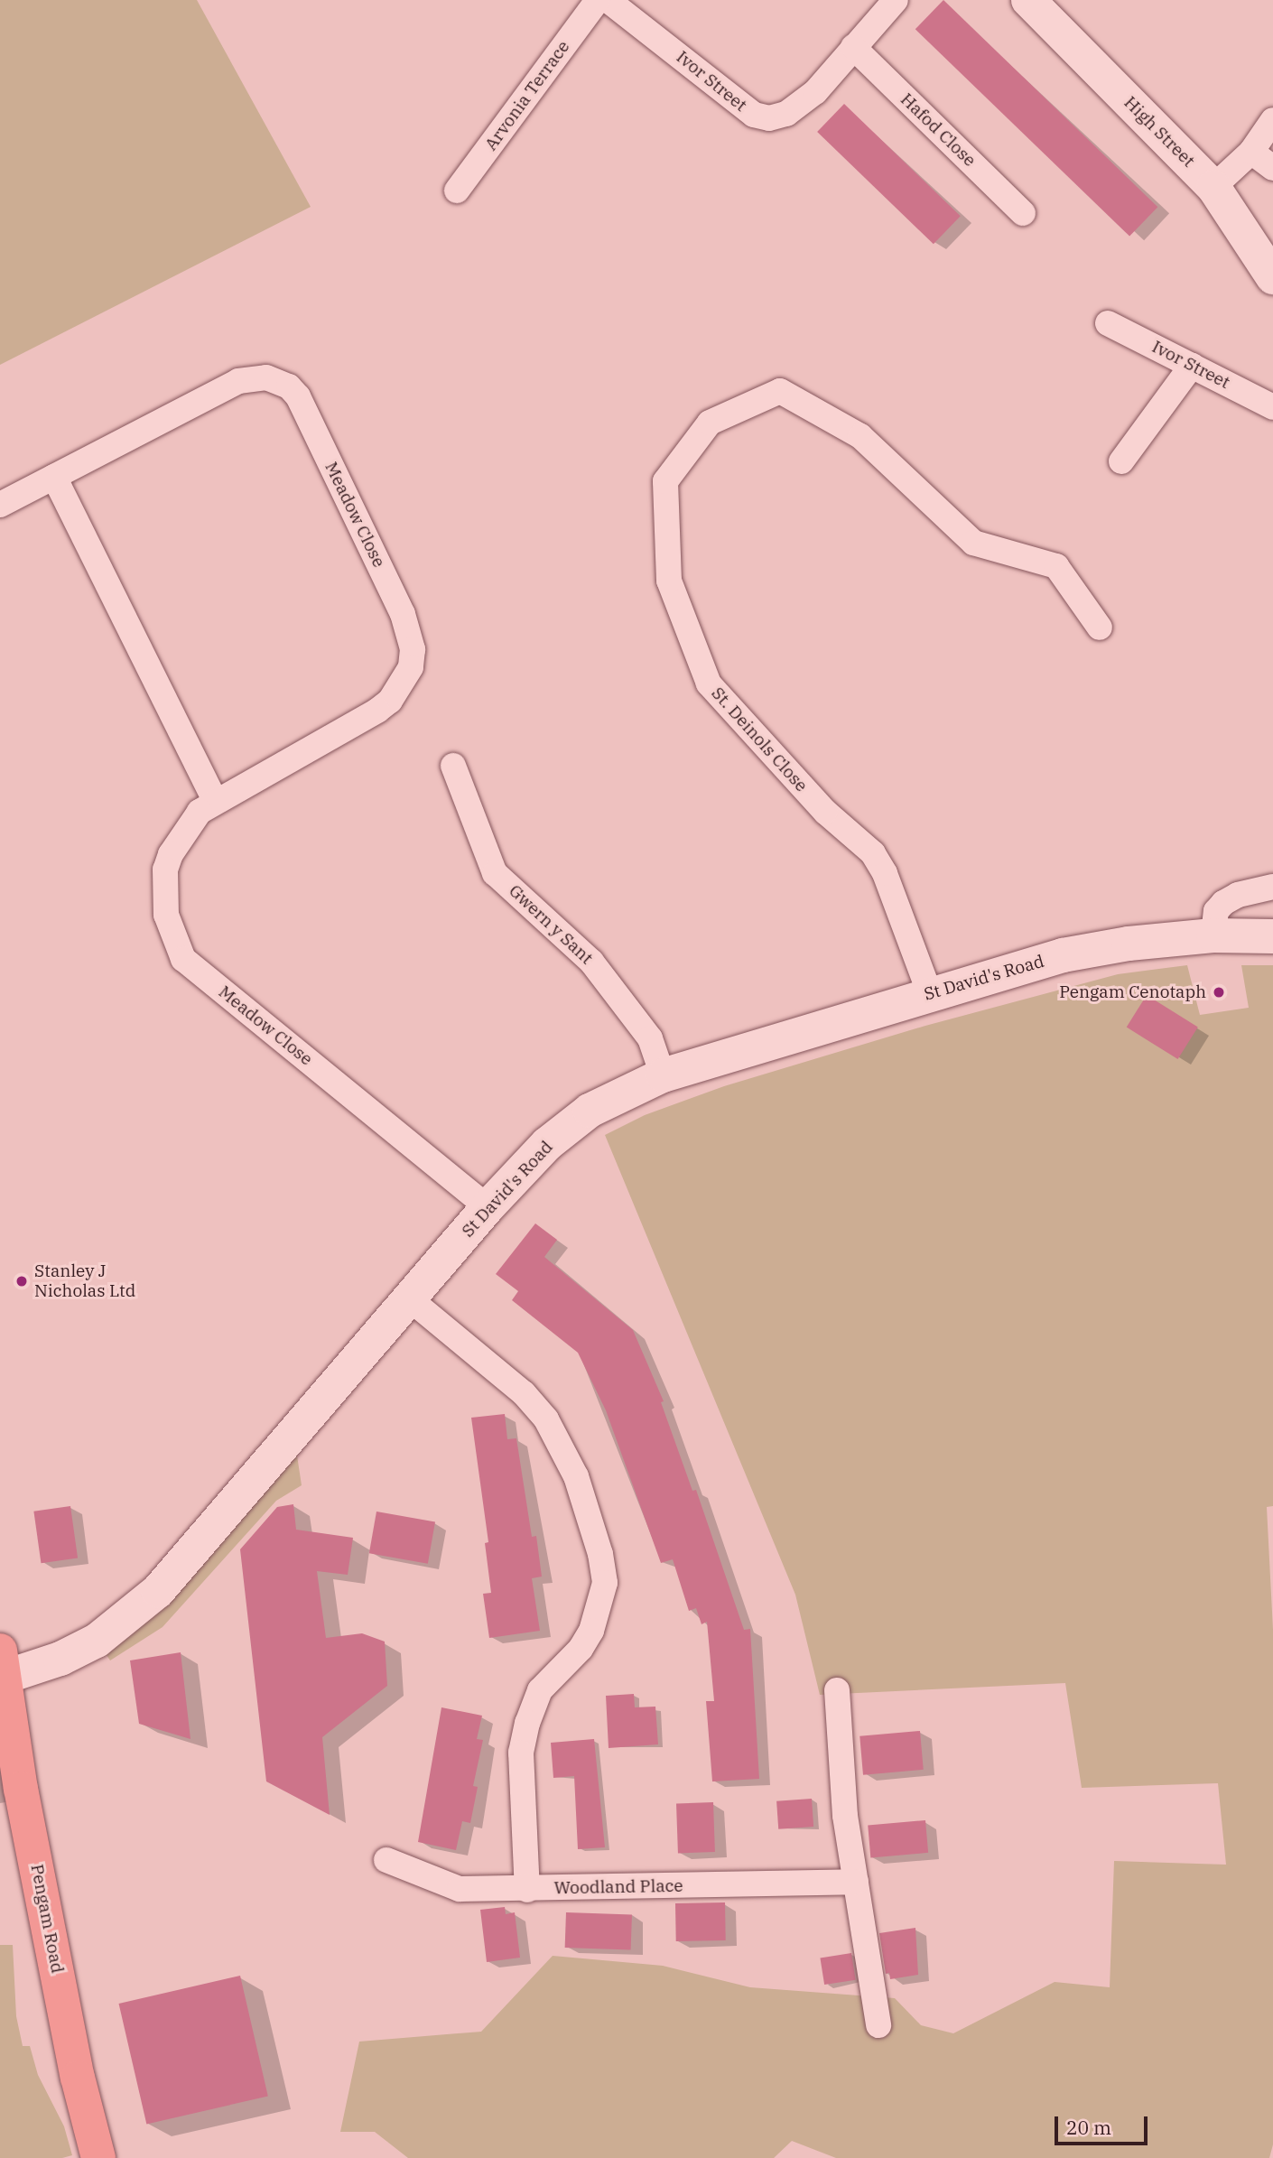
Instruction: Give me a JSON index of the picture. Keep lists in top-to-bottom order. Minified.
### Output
{"streets":{"main road":["High Street","St David's Road","Pengam Road"],"street":["Ivor Street","Arvonia Terrace","Hafod Close","Meadow Close","St. Deinols Close","Gwern y Sant","Woodland Place"]},"crossings":[["Ivor Street","Hafod Close"],["Meadow Close","St David's Road"],["St. Deinols Close","St David's Road"],["Gwern y Sant","St David's Road"],["St David's Road","Pengam Road"]],"places":["Pengam Cenotaph","Stanley J Nicholas Ltd"],"scale_bar":"20 m"}
